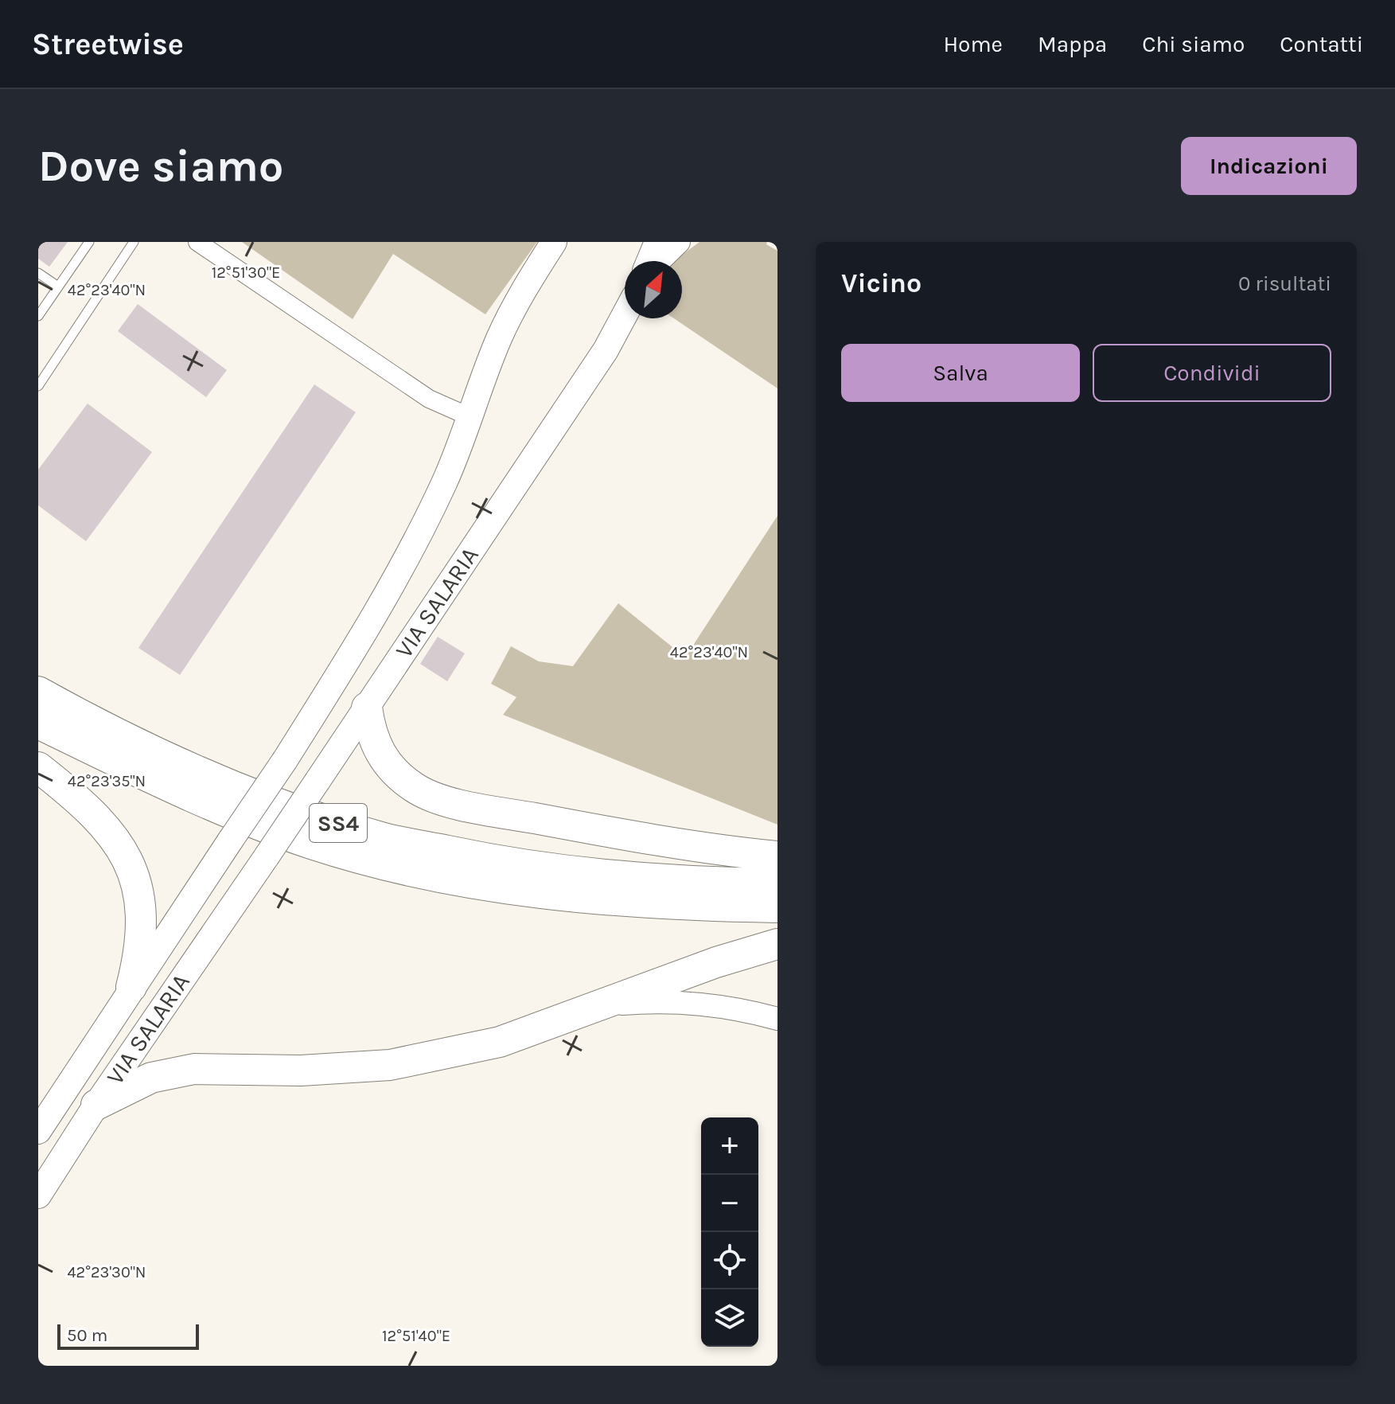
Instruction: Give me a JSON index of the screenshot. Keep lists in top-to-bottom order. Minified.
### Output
{"streets":{"highway":["SS4"],"main road":["VIA SALARIA"]},"scale_bar":"50 m","north":"top right","page":{"header":"Streetwise","nav":["Home","Mappa","Chi siamo","Contatti"],"buttons":["Indicazioni",["Salva","Condividi"]],"title":"Dove siamo","heading":["Vicino","0 risultati"],"map_buttons":["+","−"],"scale":"50 m"},"coordinates":["12°51'30\"E","42°23'40\"N","42°23'35\"N","42°23'30\"N","12°51'40\"E"]}
